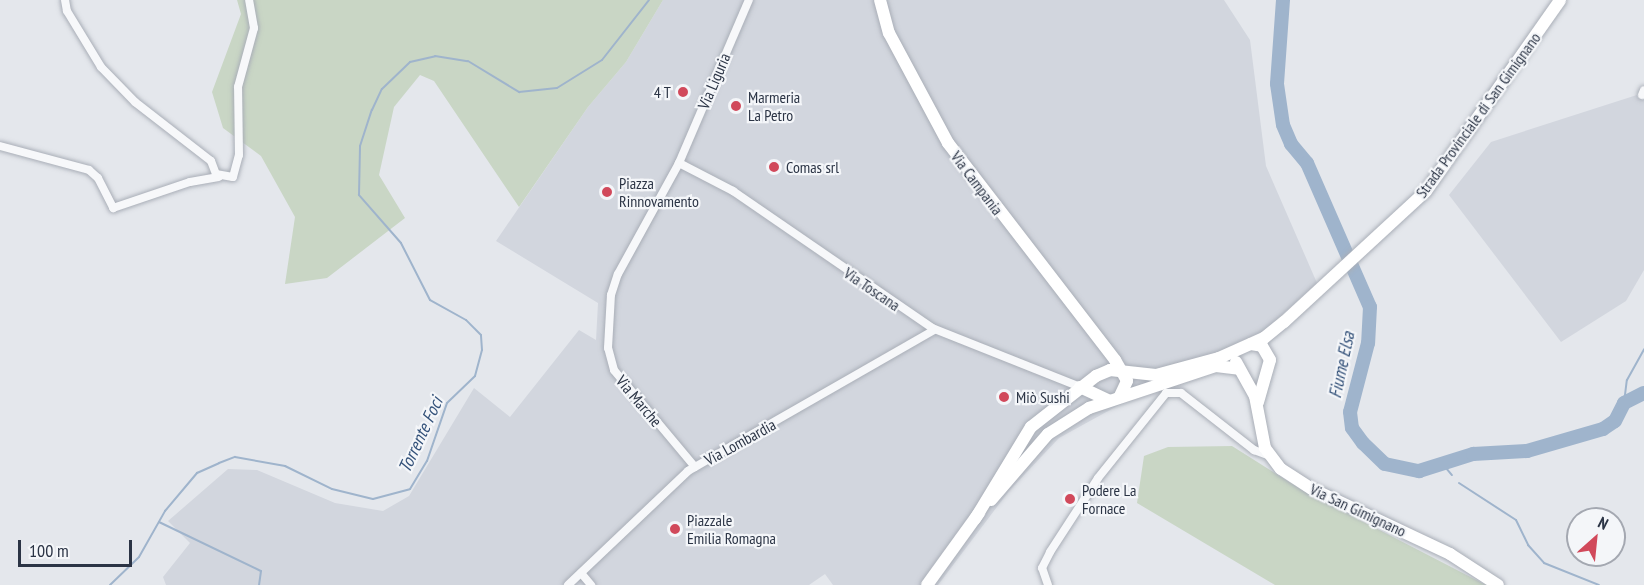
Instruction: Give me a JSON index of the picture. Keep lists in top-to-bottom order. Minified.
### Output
{"streets":{"main road":["Strada Provinciale di San Gimignano","Via Campania","Via San Gimignano"],"street":["Via Liguria","Via Toscana","Via Marche","Via Lombardia"]},"crossings":[["Via Liguria","Via Toscana"],["Via Liguria","Via Marche"],["Via Toscana","Via Marche"],["Via Toscana","Via Lombardia"],["Via Marche","Via Lombardia"]],"water":["Fiume Elsa","Torrente Foci"],"places":["4 T","Marmeria La Petro","Comas srl","Piazza Rinnovamento","Miò Sushi","Podere La Fornace","Piazzale Emilia Romagna"],"scale_bar":"100 m","north":"top right"}
